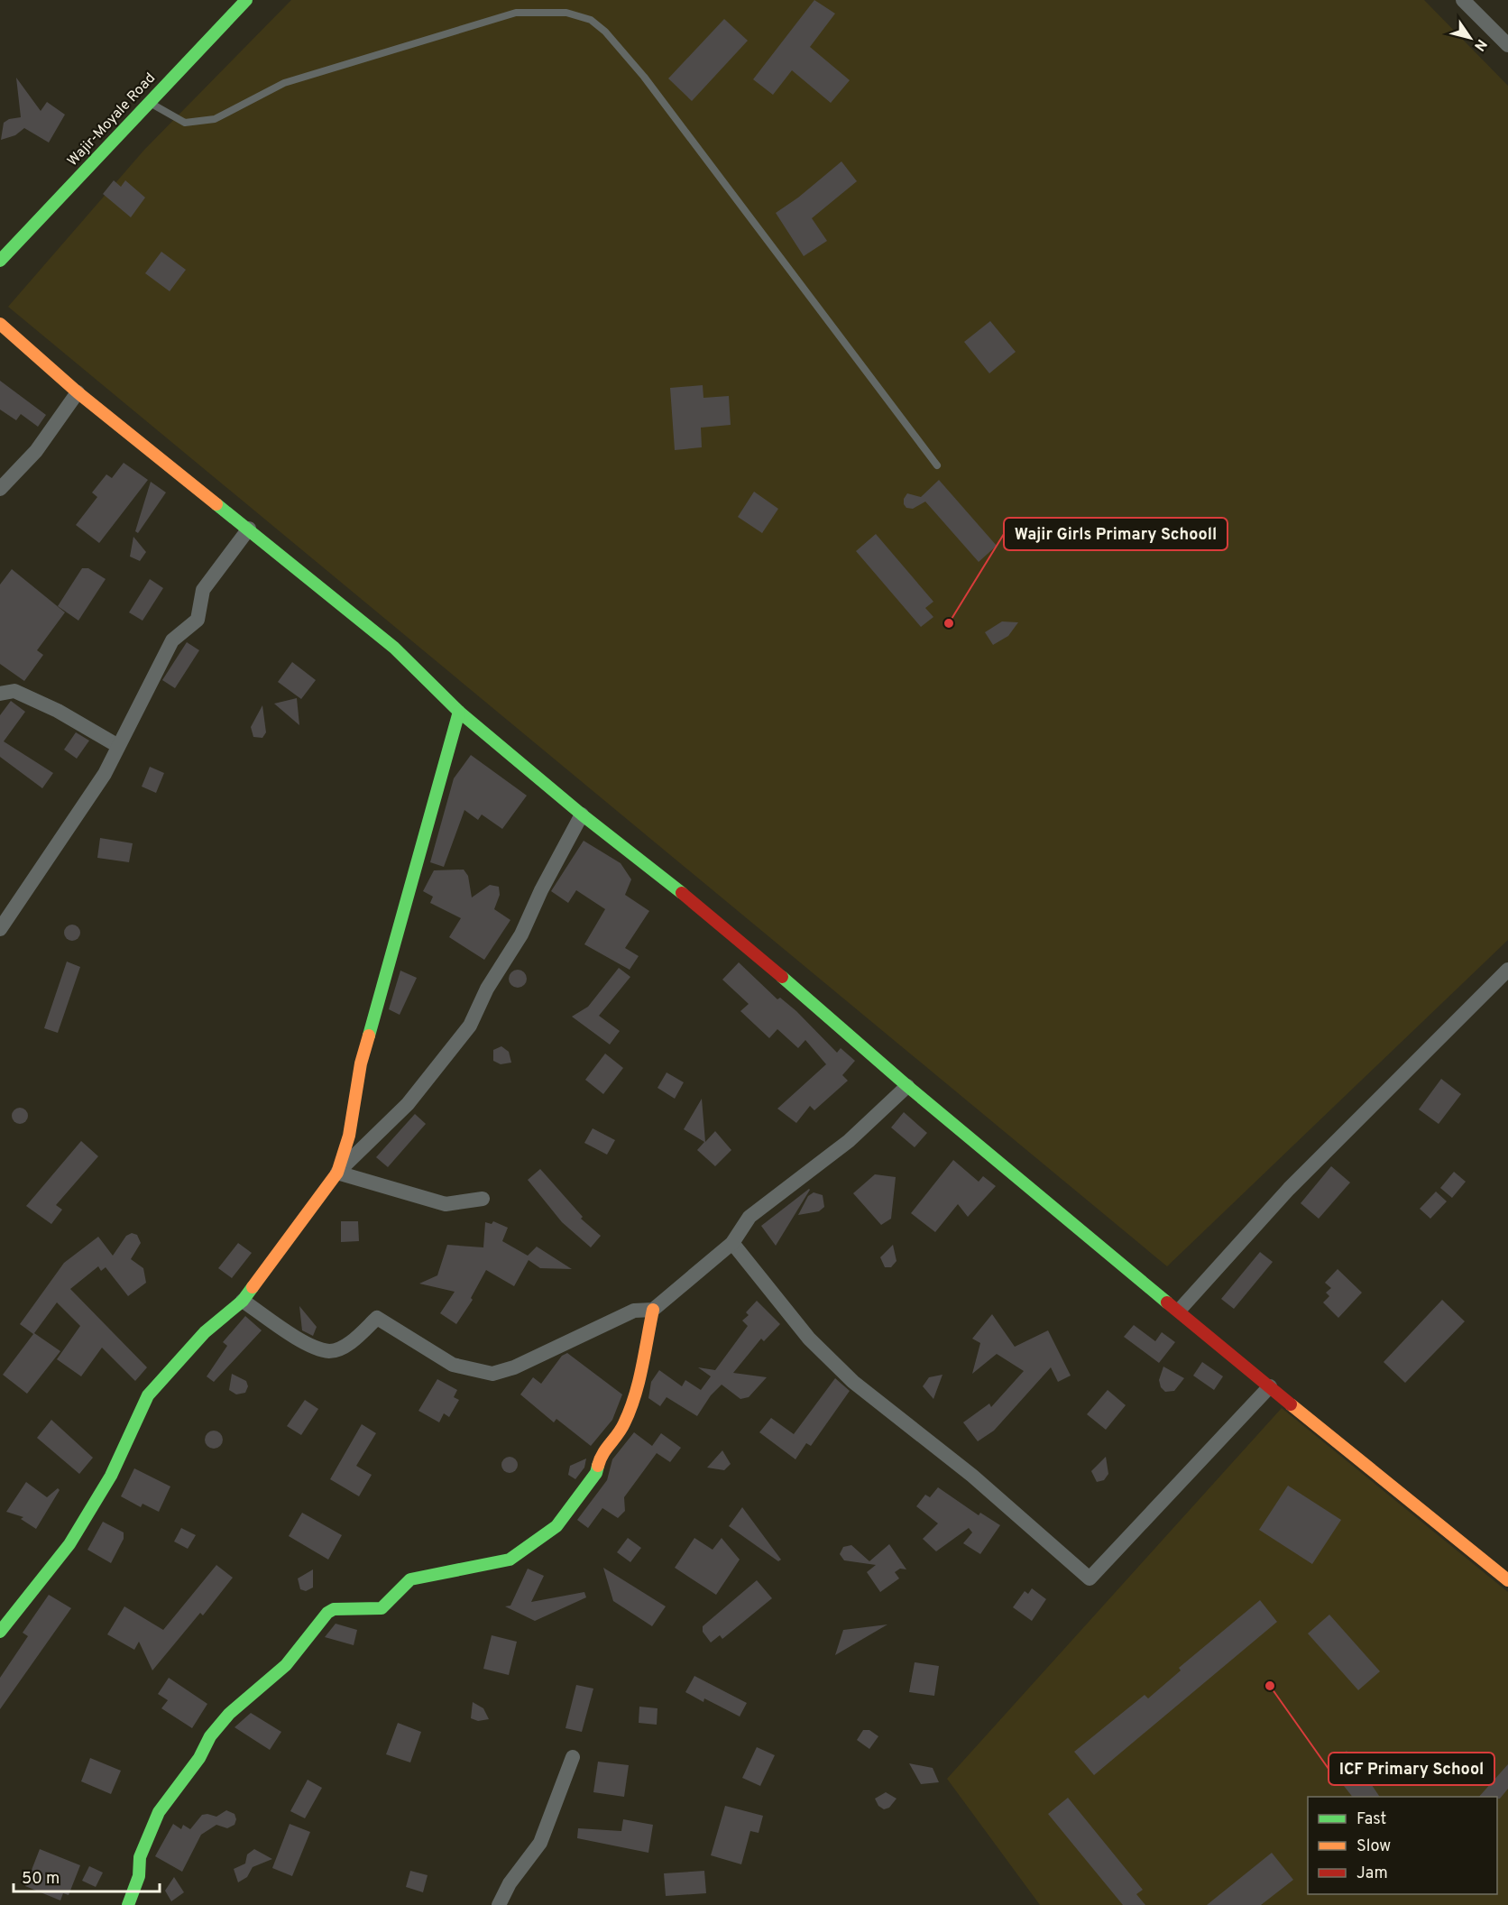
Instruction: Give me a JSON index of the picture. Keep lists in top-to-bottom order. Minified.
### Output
{"streets":{"street":["Wajir-Moyale Road"]},"places":["Wajir Girls Primary Schooll","ICF Primary School"],"legend":["Fast","Slow","Jam"],"scale_bar":"50 m","north":"bottom right"}
